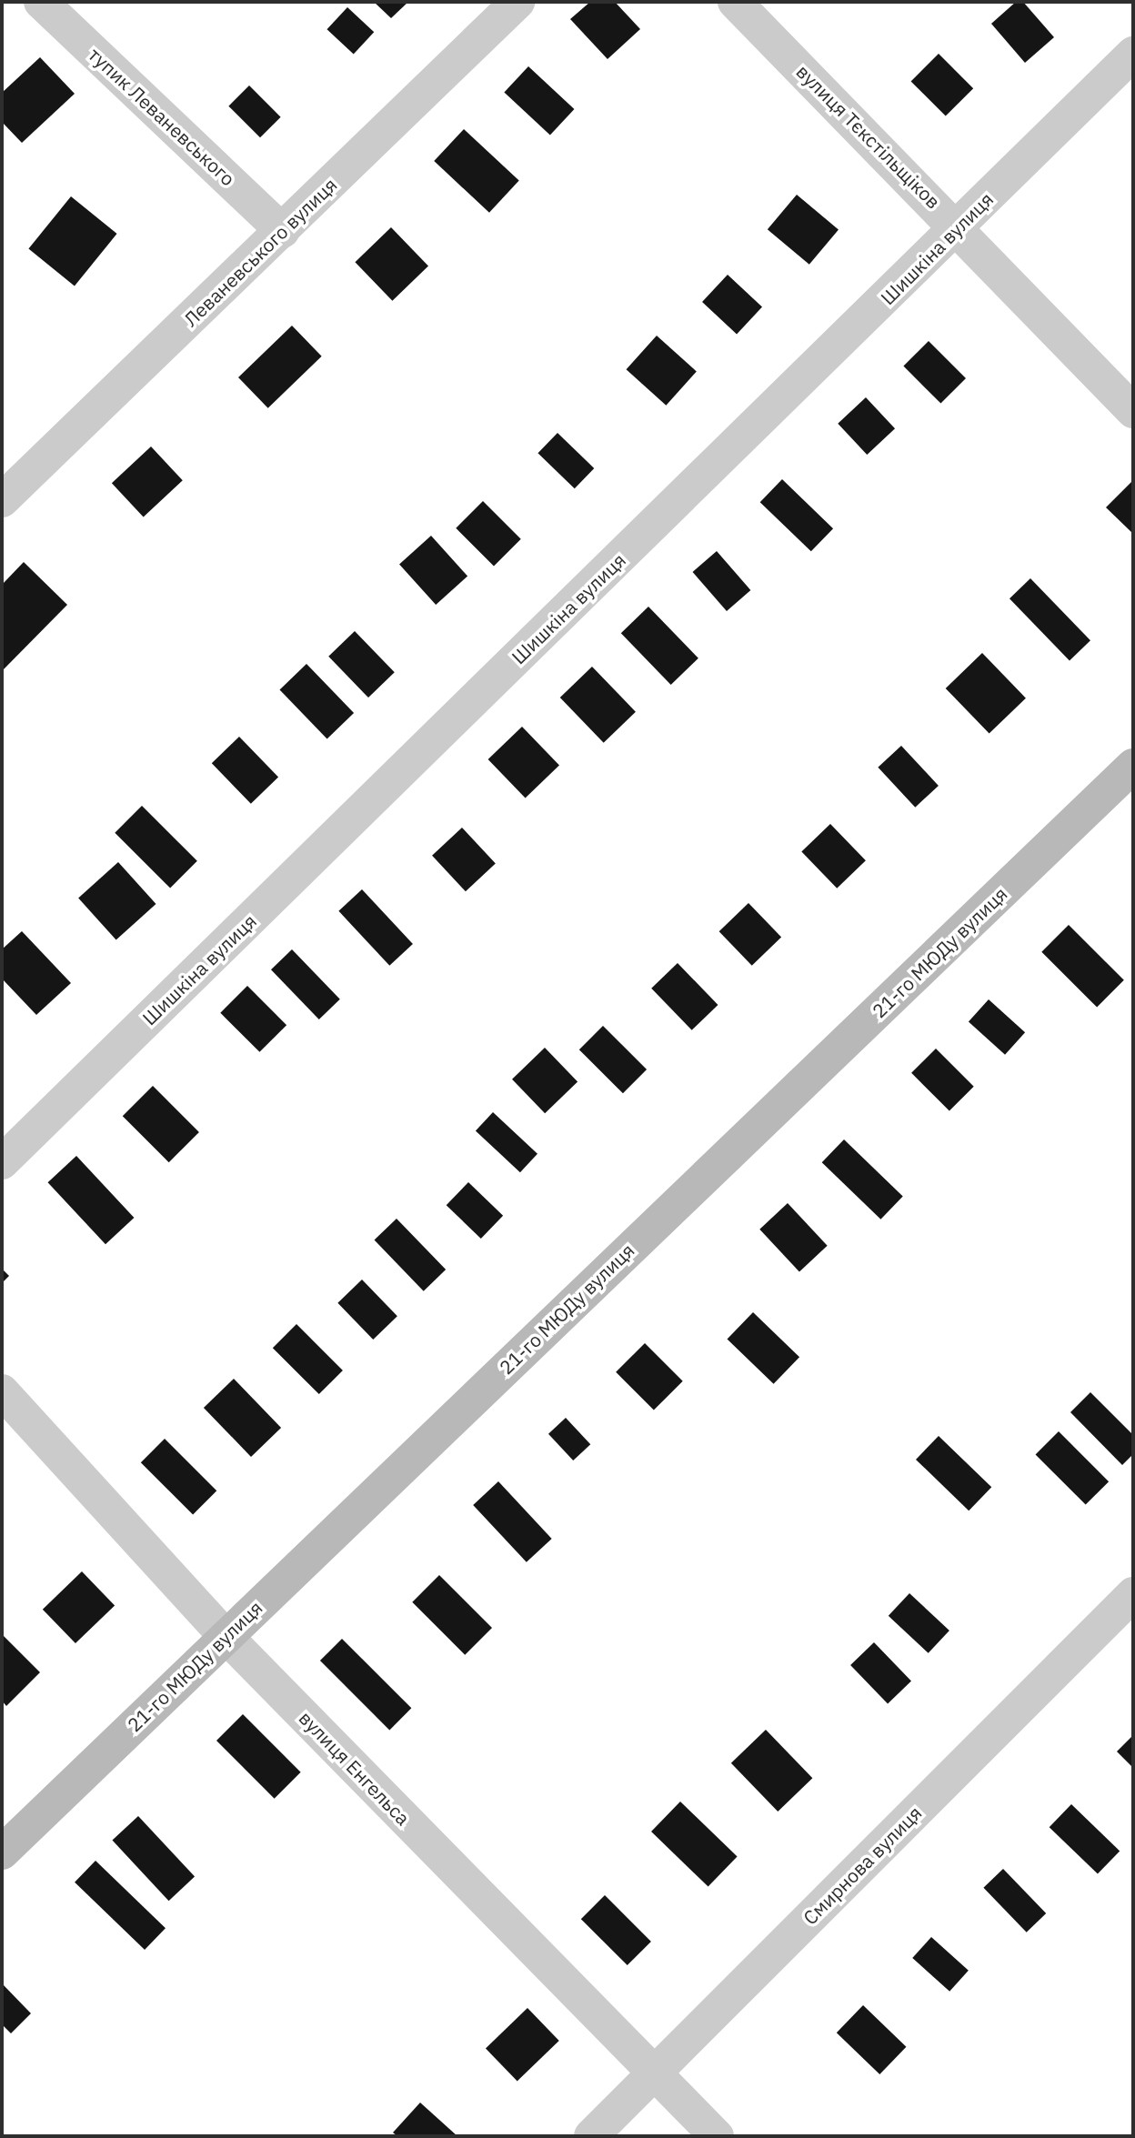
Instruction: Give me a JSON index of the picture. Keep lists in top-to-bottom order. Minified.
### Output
{"streets":{"street":["тупик Леваневського","вулиця Тєкстільщіков","Шишкіна вулиця","Леваневського вулиця","21-го МЮДу вулиця","вулиця Енгельса","Смирнова вулиця"]},"crossings":[["тупик Леваневського","Леваневського вулиця"],["вулиця Тєкстільщіков","Шишкіна вулиця"],["21-го МЮДу вулиця","вулиця Енгельса"],["вулиця Енгельса","Смирнова вулиця"]]}
